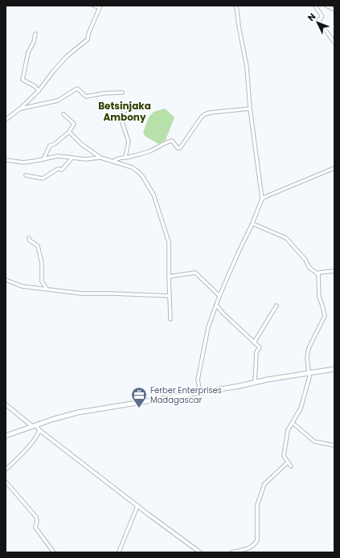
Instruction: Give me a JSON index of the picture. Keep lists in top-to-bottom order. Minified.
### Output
{"districts":["Betsinjaka Ambony"],"places":{"office":["Ferber Enterprises Madagascar"]},"north":"top left"}
